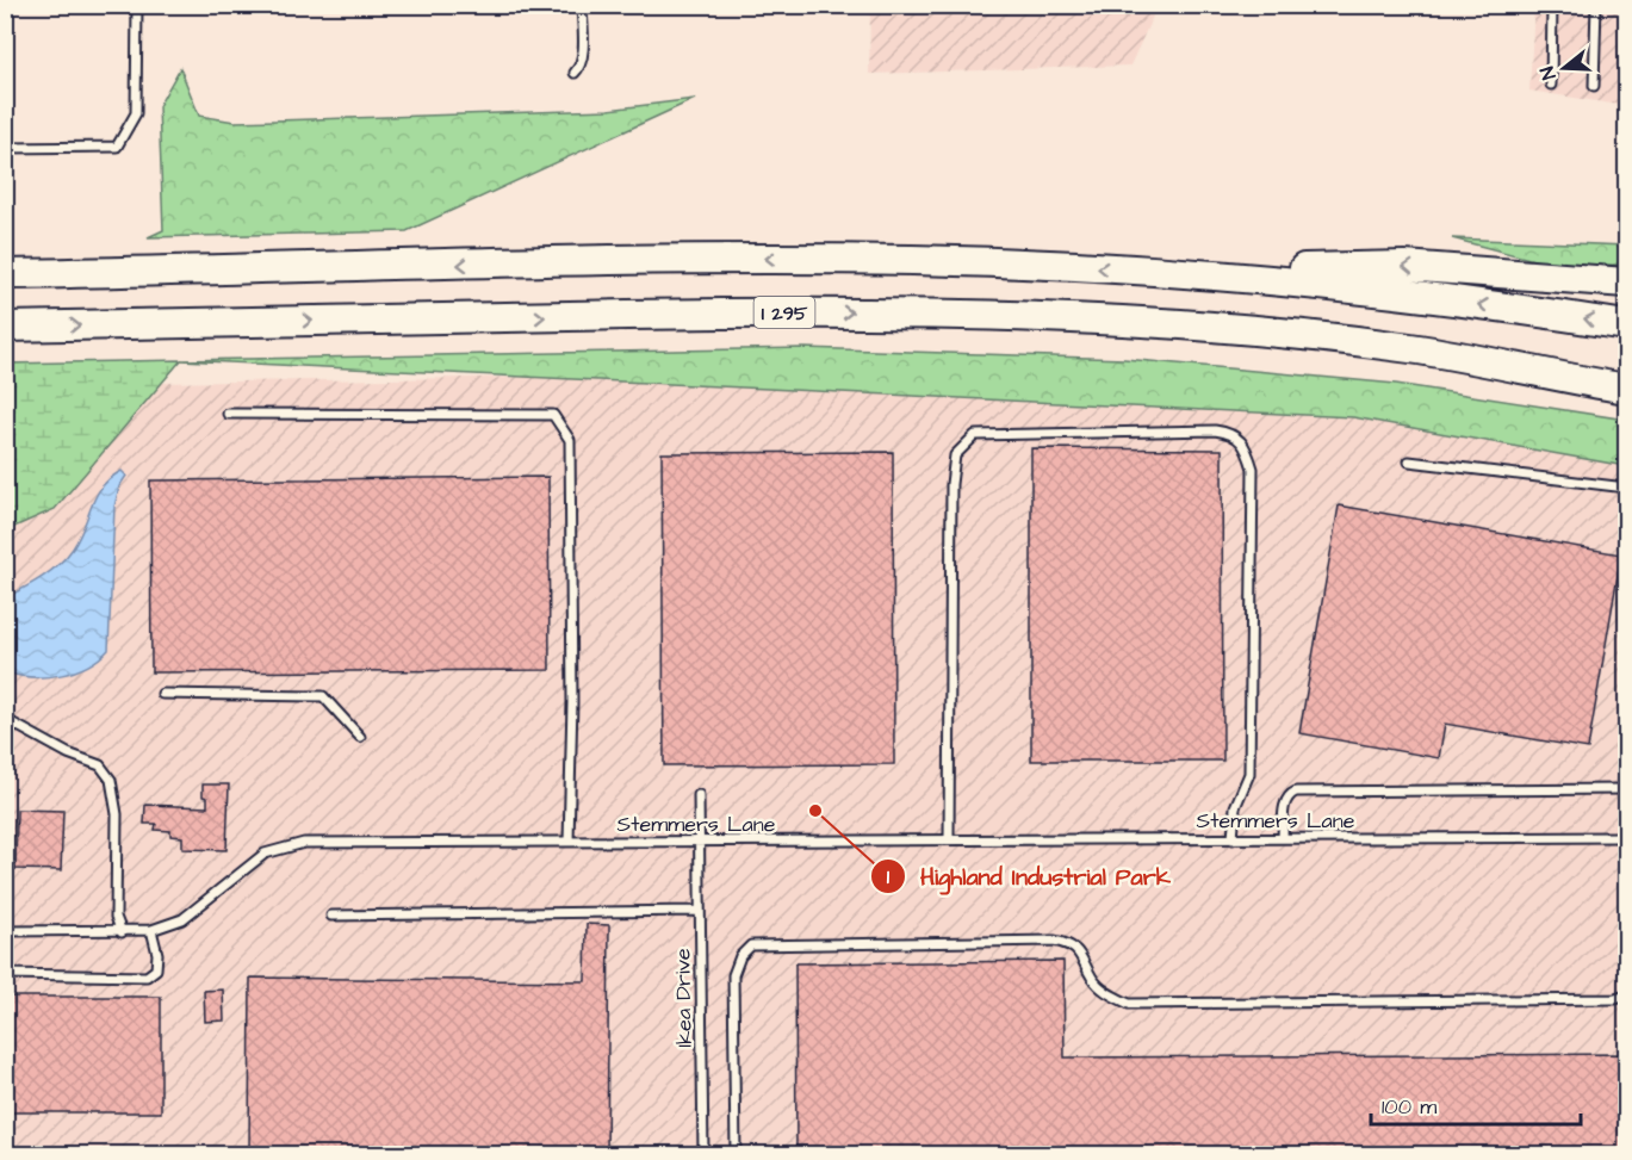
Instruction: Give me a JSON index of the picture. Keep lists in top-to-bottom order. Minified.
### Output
{"streets":{"highway":["I 295"],"lane":["Stemmers Lane","Ikea Drive"]},"crossings":[["Stemmers Lane","Ikea Drive"]],"places":["Highland Industrial Park"],"scale_bar":"100 m","north":"left"}
